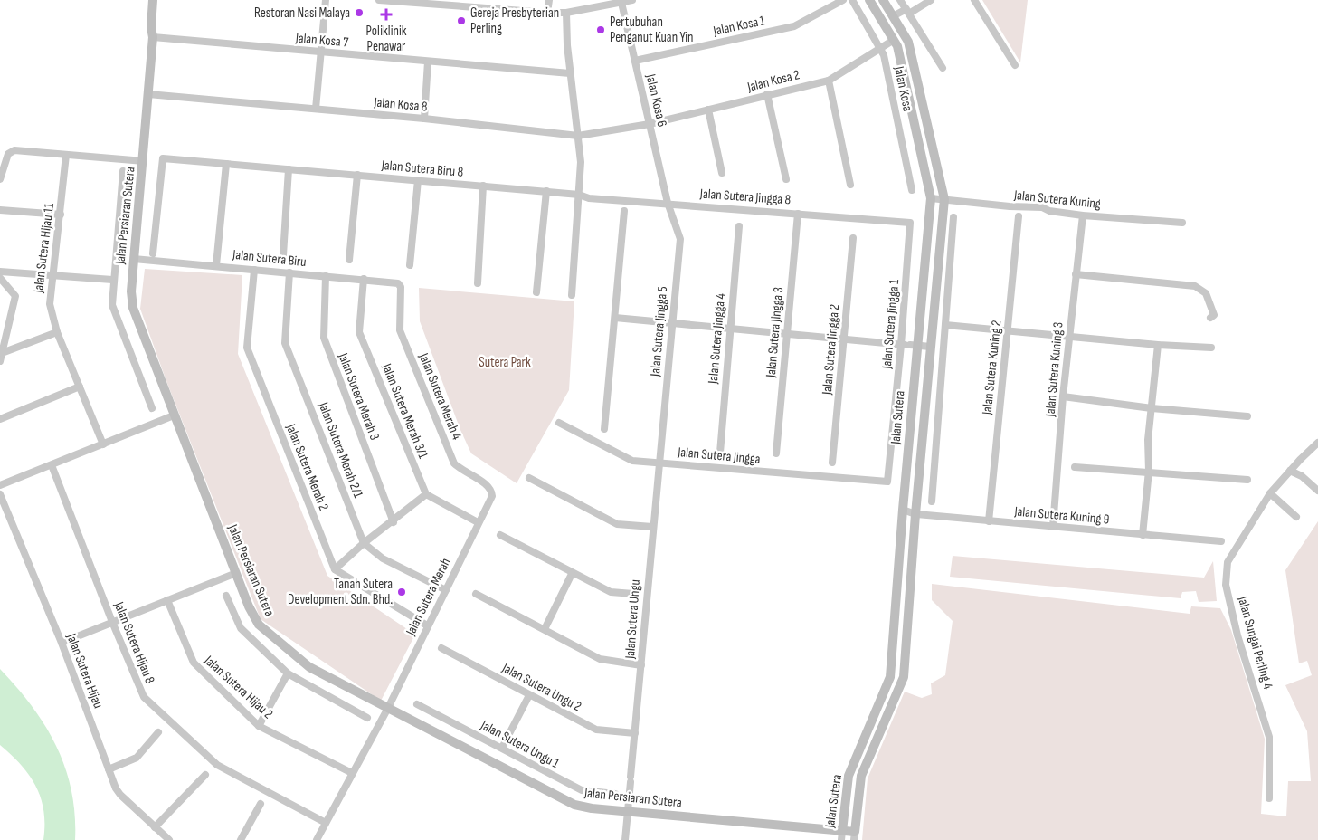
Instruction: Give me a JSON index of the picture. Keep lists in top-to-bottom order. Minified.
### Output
{"streets":{"street":["Jalan Kosa 1","Jalan Kosa 7","Jalan Kosa 2","Jalan Kosa","Jalan Kosa 6","Jalan Kosa 8","Jalan Sutera Biru 8","Jalan Sutera Jingga 8","Jalan Sutera Kuning","Jalan Persiaran Sutera","Jalan Sutera Hijau 11","Jalan Sutera Biru","Jalan Sutera Jingga 1","Jalan Sutera Jingga 5","Jalan Sutera Jingga 3","Jalan Sutera Jingga 4","Jalan Sutera Jingga 2","Jalan Sutera Kuning 2","Jalan Sutera Kuning 3","Jalan Sutera Merah 3","Jalan Sutera Merah 4","Jalan Sutera Merah 3/1","Jalan Sutera","Jalan Sutera Merah 2/1","Jalan Sutera Jingga","Jalan Sutera Merah 2","Jalan Sutera Kuning 9","Jalan Sutera Merah","Jalan Sutera Ungu","Jalan Sutera Hijau 8","Jalan Sungai Perling 4","Jalan Sutera Hijau","Jalan Sutera Hijau 2","Jalan Sutera Ungu 2","Jalan Sutera Ungu 1"]},"crossings":[["Jalan Kosa 1","Jalan Kosa 6"],["Jalan Kosa 7","Jalan Persiaran Sutera"],["Jalan Kosa 2","Jalan Kosa"],["Jalan Kosa 2","Jalan Kosa 6"],["Jalan Kosa 2","Jalan Kosa 8"],["Jalan Kosa 2","Jalan Sutera"],["Jalan Kosa 6","Jalan Kosa 8"],["Jalan Kosa 6","Jalan Sutera Jingga 8"],["Jalan Kosa 6","Jalan Sutera Jingga 5"],["Jalan Kosa 8","Jalan Persiaran Sutera"],["Jalan Sutera Biru 8","Jalan Sutera Jingga 8"],["Jalan Sutera Jingga 8","Jalan Sutera Jingga 1"],["Jalan Sutera Jingga 8","Jalan Sutera Jingga 5"],["Jalan Sutera Jingga 8","Jalan Sutera Jingga 3"],["Jalan Sutera Kuning","Jalan Sutera Kuning 3"],["Jalan Sutera Kuning","Jalan Sutera"],["Jalan Persiaran Sutera","Jalan Sutera Biru"],["Jalan Persiaran Sutera","Jalan Sutera"],["Jalan Persiaran Sutera","Jalan Sutera Merah"],["Jalan Persiaran Sutera","Jalan Sutera Ungu"],["Jalan Sutera Biru","Jalan Sutera Merah 3"],["Jalan Sutera Biru","Jalan Sutera Merah 4"],["Jalan Sutera Biru","Jalan Sutera Merah 3/1"],["Jalan Sutera Biru","Jalan Sutera Merah 2/1"],["Jalan Sutera Biru","Jalan Sutera Merah 2"],["Jalan Sutera Jingga 1","Jalan Sutera"],["Jalan Sutera Jingga 1","Jalan Sutera Jingga"],["Jalan Sutera Jingga 5","Jalan Sutera Jingga"],["Jalan Sutera Jingga 5","Jalan Sutera Ungu"],["Jalan Sutera Kuning 2","Jalan Sutera Kuning 9"],["Jalan Sutera Kuning 3","Jalan Sutera Kuning 9"],["Jalan Sutera Merah 4","Jalan Sutera Merah"],["Jalan Sutera","Jalan Sutera Kuning 9"],["Jalan Sutera Jingga","Jalan Sutera Ungu"],["Jalan Sutera Ungu","Jalan Sutera Ungu 2"]],"parks":["Sutera Park"],"places":{"other":["Restoran Nasi Malaya","Gereja Presbyterian Perling","Pertubuhan Penganut Kuan Yin","Tanah Sutera Development Sdn. Bhd."],"health":["Poliklinik Penawar"]}}
